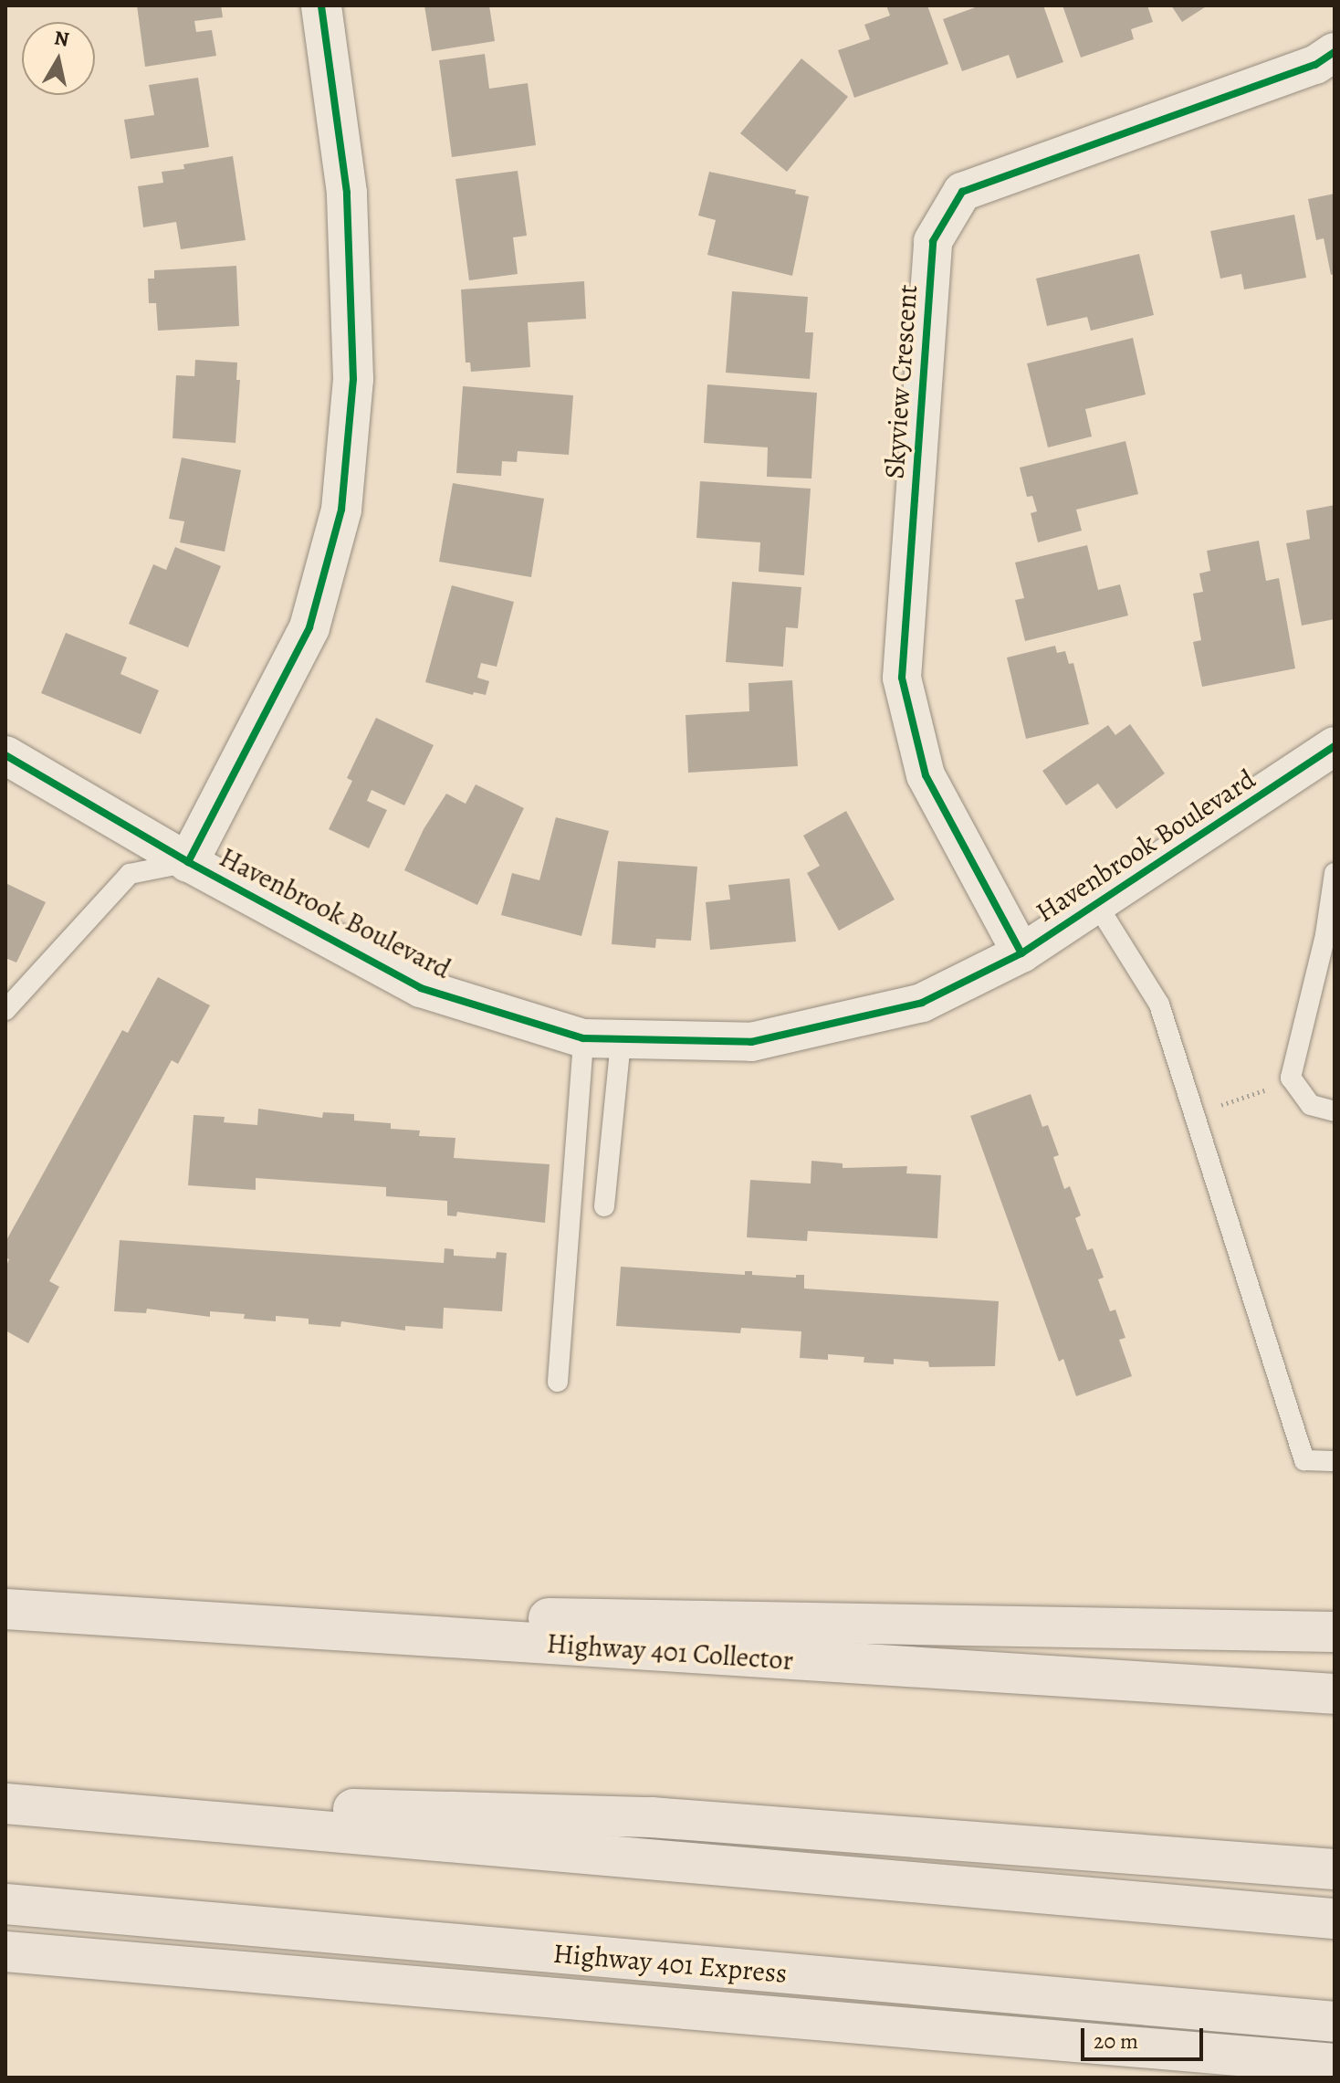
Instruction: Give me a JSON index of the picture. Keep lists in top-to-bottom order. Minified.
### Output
{"streets":{"highway":["Highway 401 Collector","Highway 401 Express"],"street":["Skyview Crescent","Havenbrook Boulevard"]},"crossings":[["Skyview Crescent","Havenbrook Boulevard"]],"scale_bar":"20 m","north":"top"}
